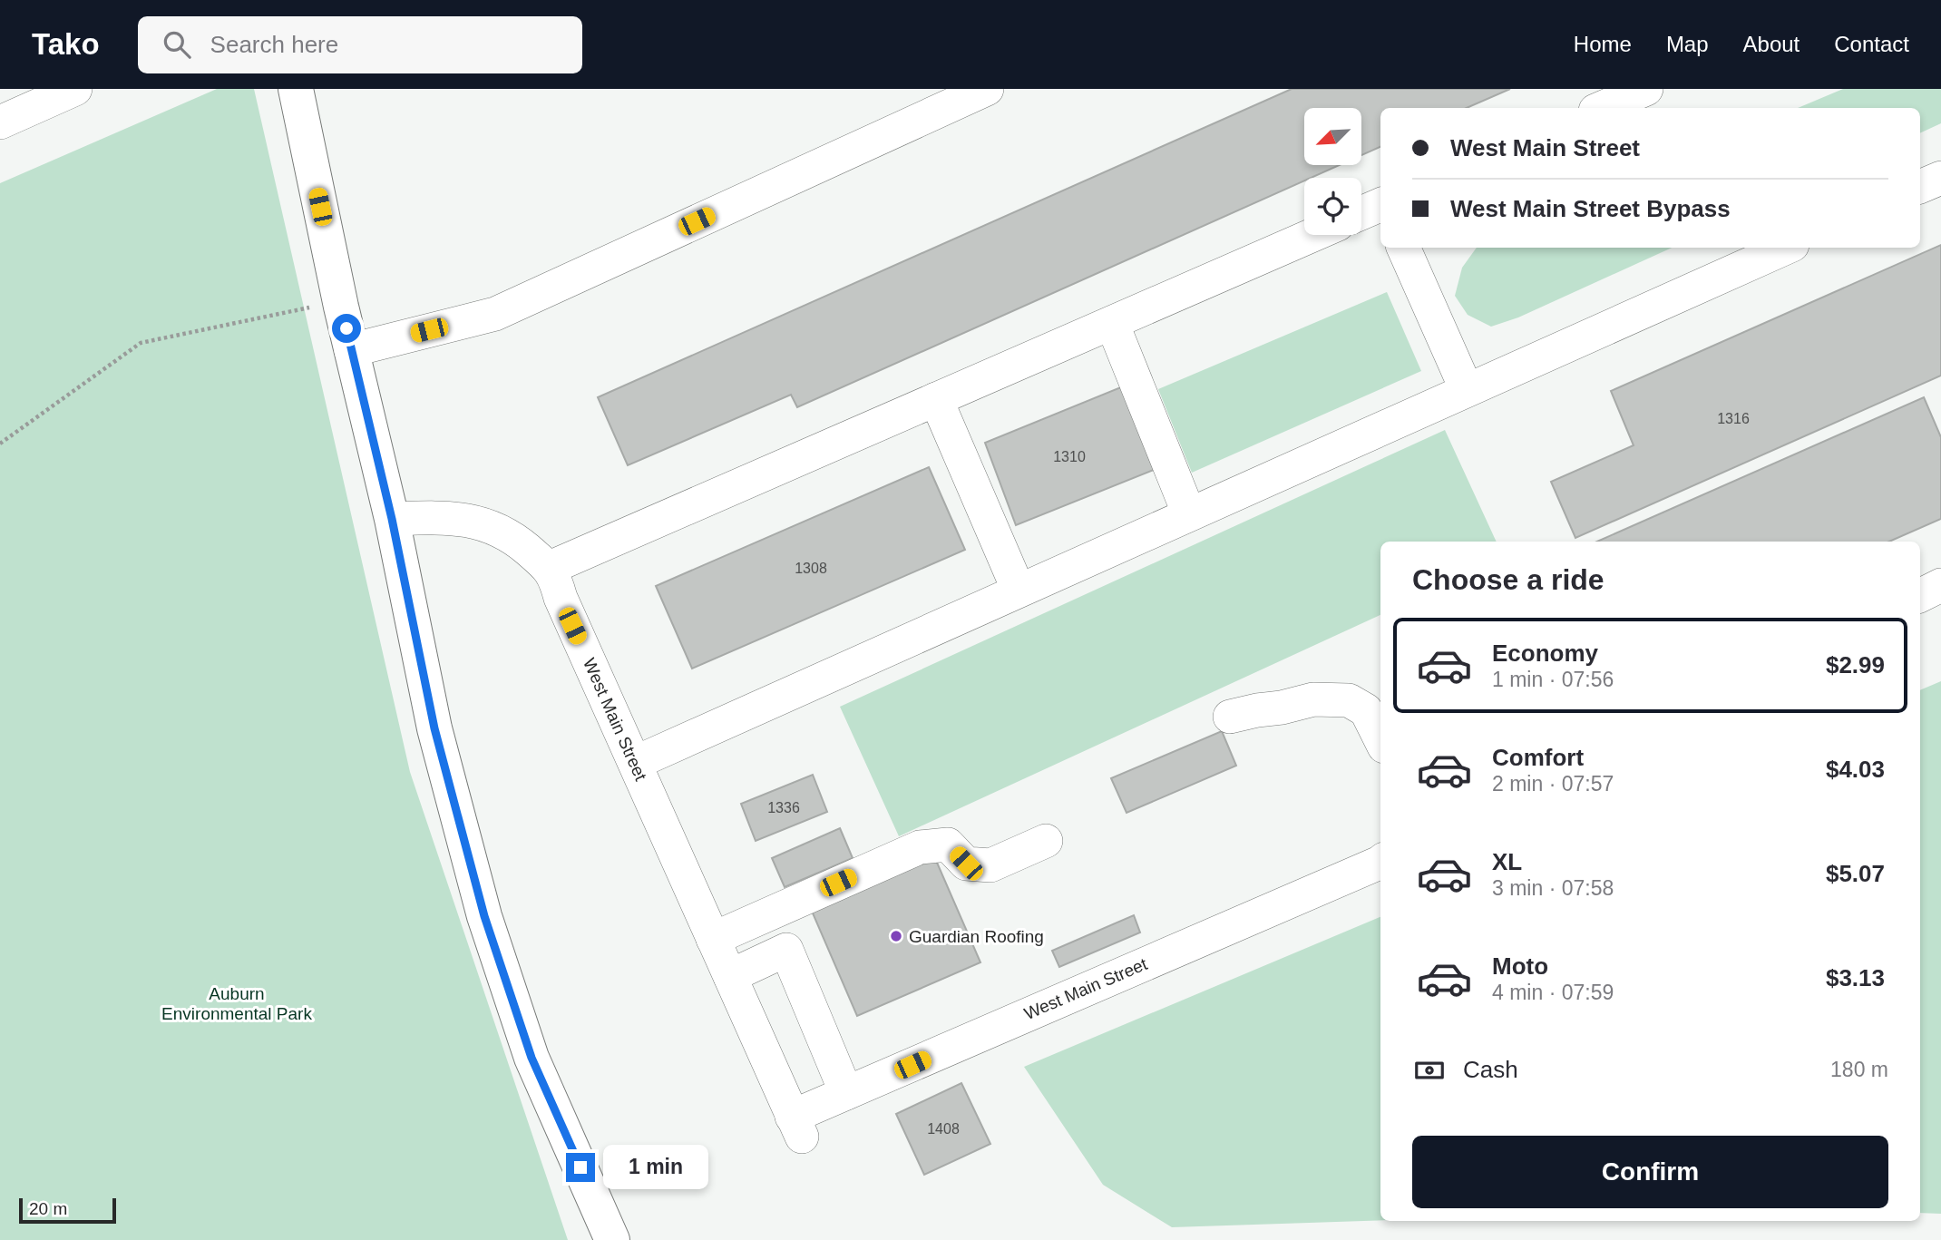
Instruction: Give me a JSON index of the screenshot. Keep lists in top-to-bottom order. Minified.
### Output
{"streets":{"street":["West Main Street"]},"parks":["Auburn Environmental Park"],"places":["Guardian Roofing"],"house_numbers":["1316","1310","1308","1336","1408"],"scale_bar":"20 m","north":"bottom left","page":{"header":"Tako","search":"Search here","nav":["Home","Map","About","Contact"],"banner":["West Main Street","West Main Street Bypass"],"heading":"Choose a ride","list":[{"name":"Economy","note":"1 min · 07:56","value":"$2.99"},{"name":"Comfort","note":"2 min · 07:57","value":"$4.03"},{"name":"XL","note":"3 min · 07:58","value":"$5.07"},{"name":"Moto","note":"4 min · 07:59","value":"$3.13"}],"pay":["Cash","180 m"],"buttons":"Confirm","bubble":"1 min","scale":"20 m"}}
